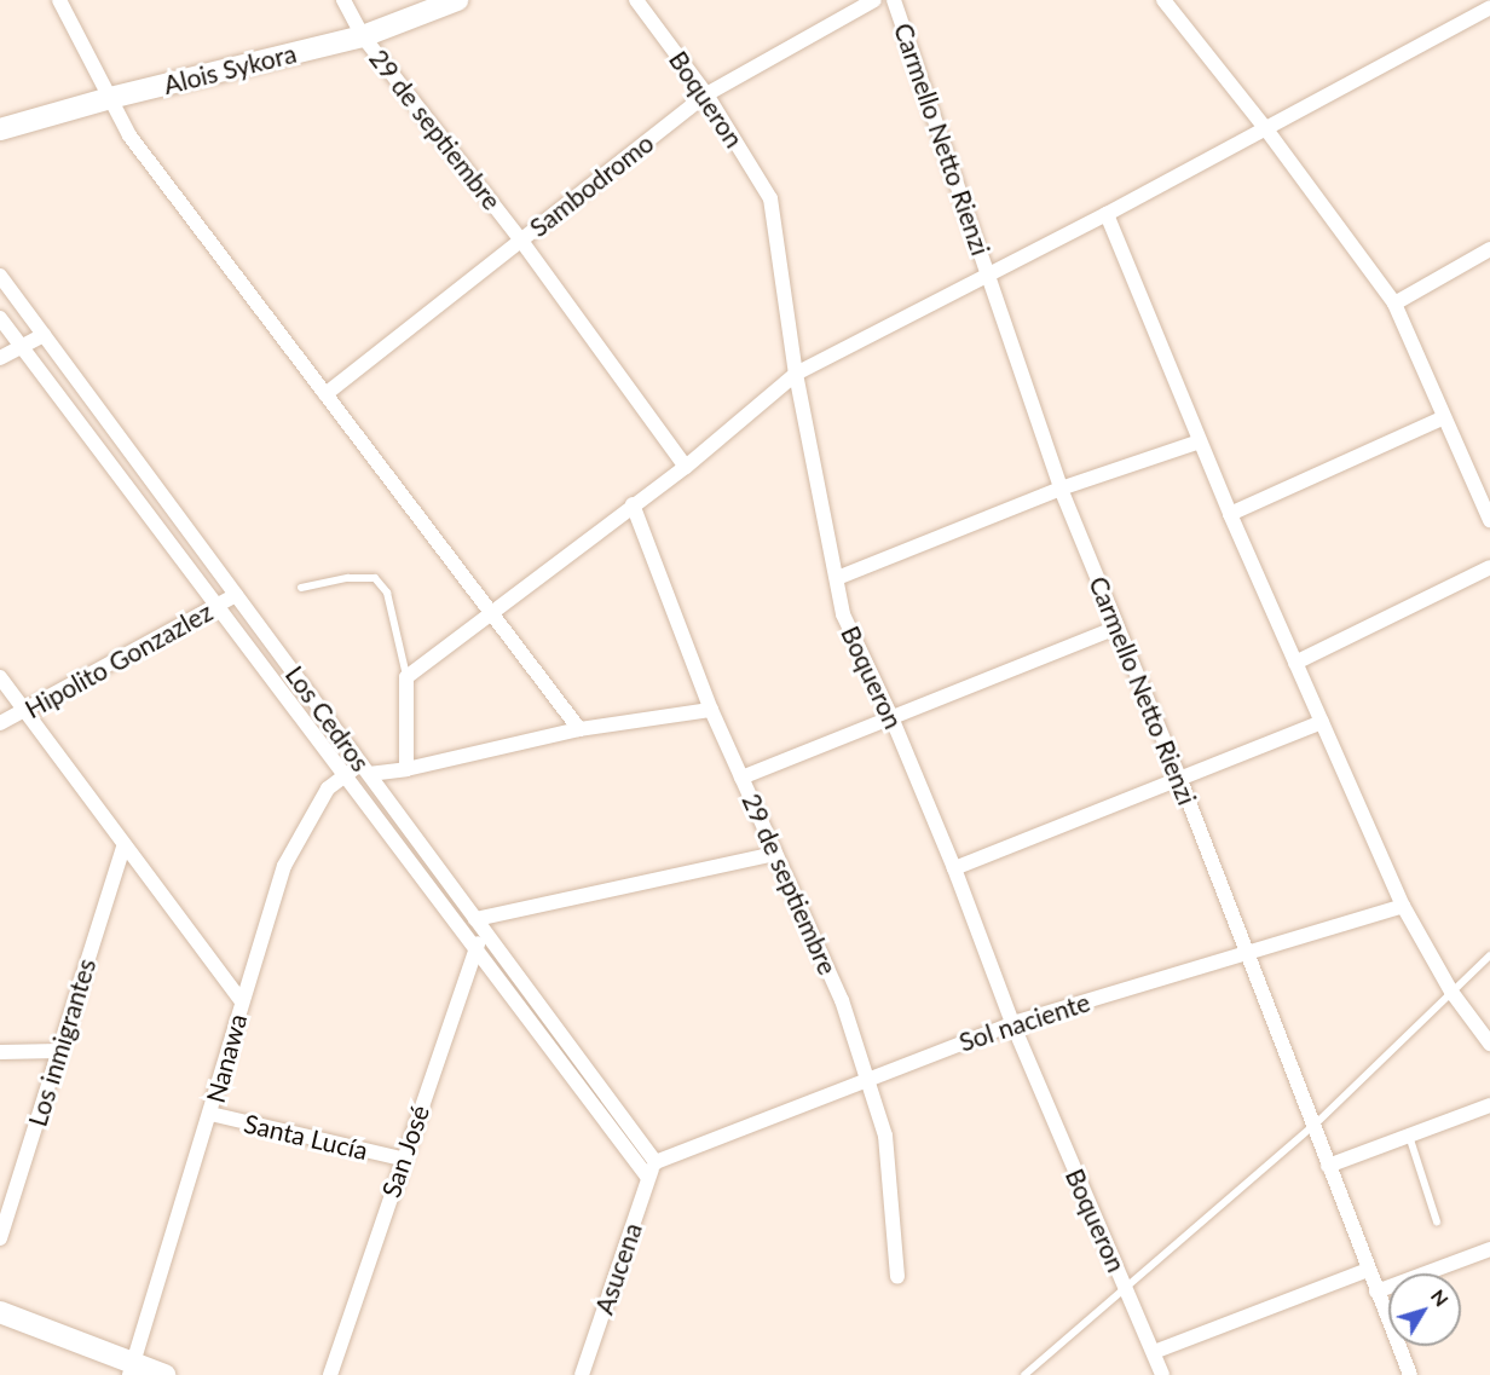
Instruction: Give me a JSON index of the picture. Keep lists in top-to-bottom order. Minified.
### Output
{"streets":{"street":["Alois Sykora","Boqueron","29 de septiembre","Carmello Netto Rienzi","Sambodromo","Hipolito Gonzazlez","Los Cedros","Sol naciente","Los inmigrantes","Nanawa","Santa Lucía","San José","Asucena"]},"crossings":[["Alois Sykora","29 de septiembre"],["Boqueron","Sambodromo"],["Boqueron","Sol naciente"],["29 de septiembre","Sambodromo"],["29 de septiembre","Sol naciente"],["Carmello Netto Rienzi","Sol naciente"],["Hipolito Gonzazlez","Los Cedros"],["Los Cedros","Sol naciente"],["Los Cedros","Nanawa"],["Los Cedros","San José"],["Los Cedros","Asucena"],["Sol naciente","Asucena"],["Nanawa","Santa Lucía"],["Santa Lucía","San José"]],"north":"top right"}
